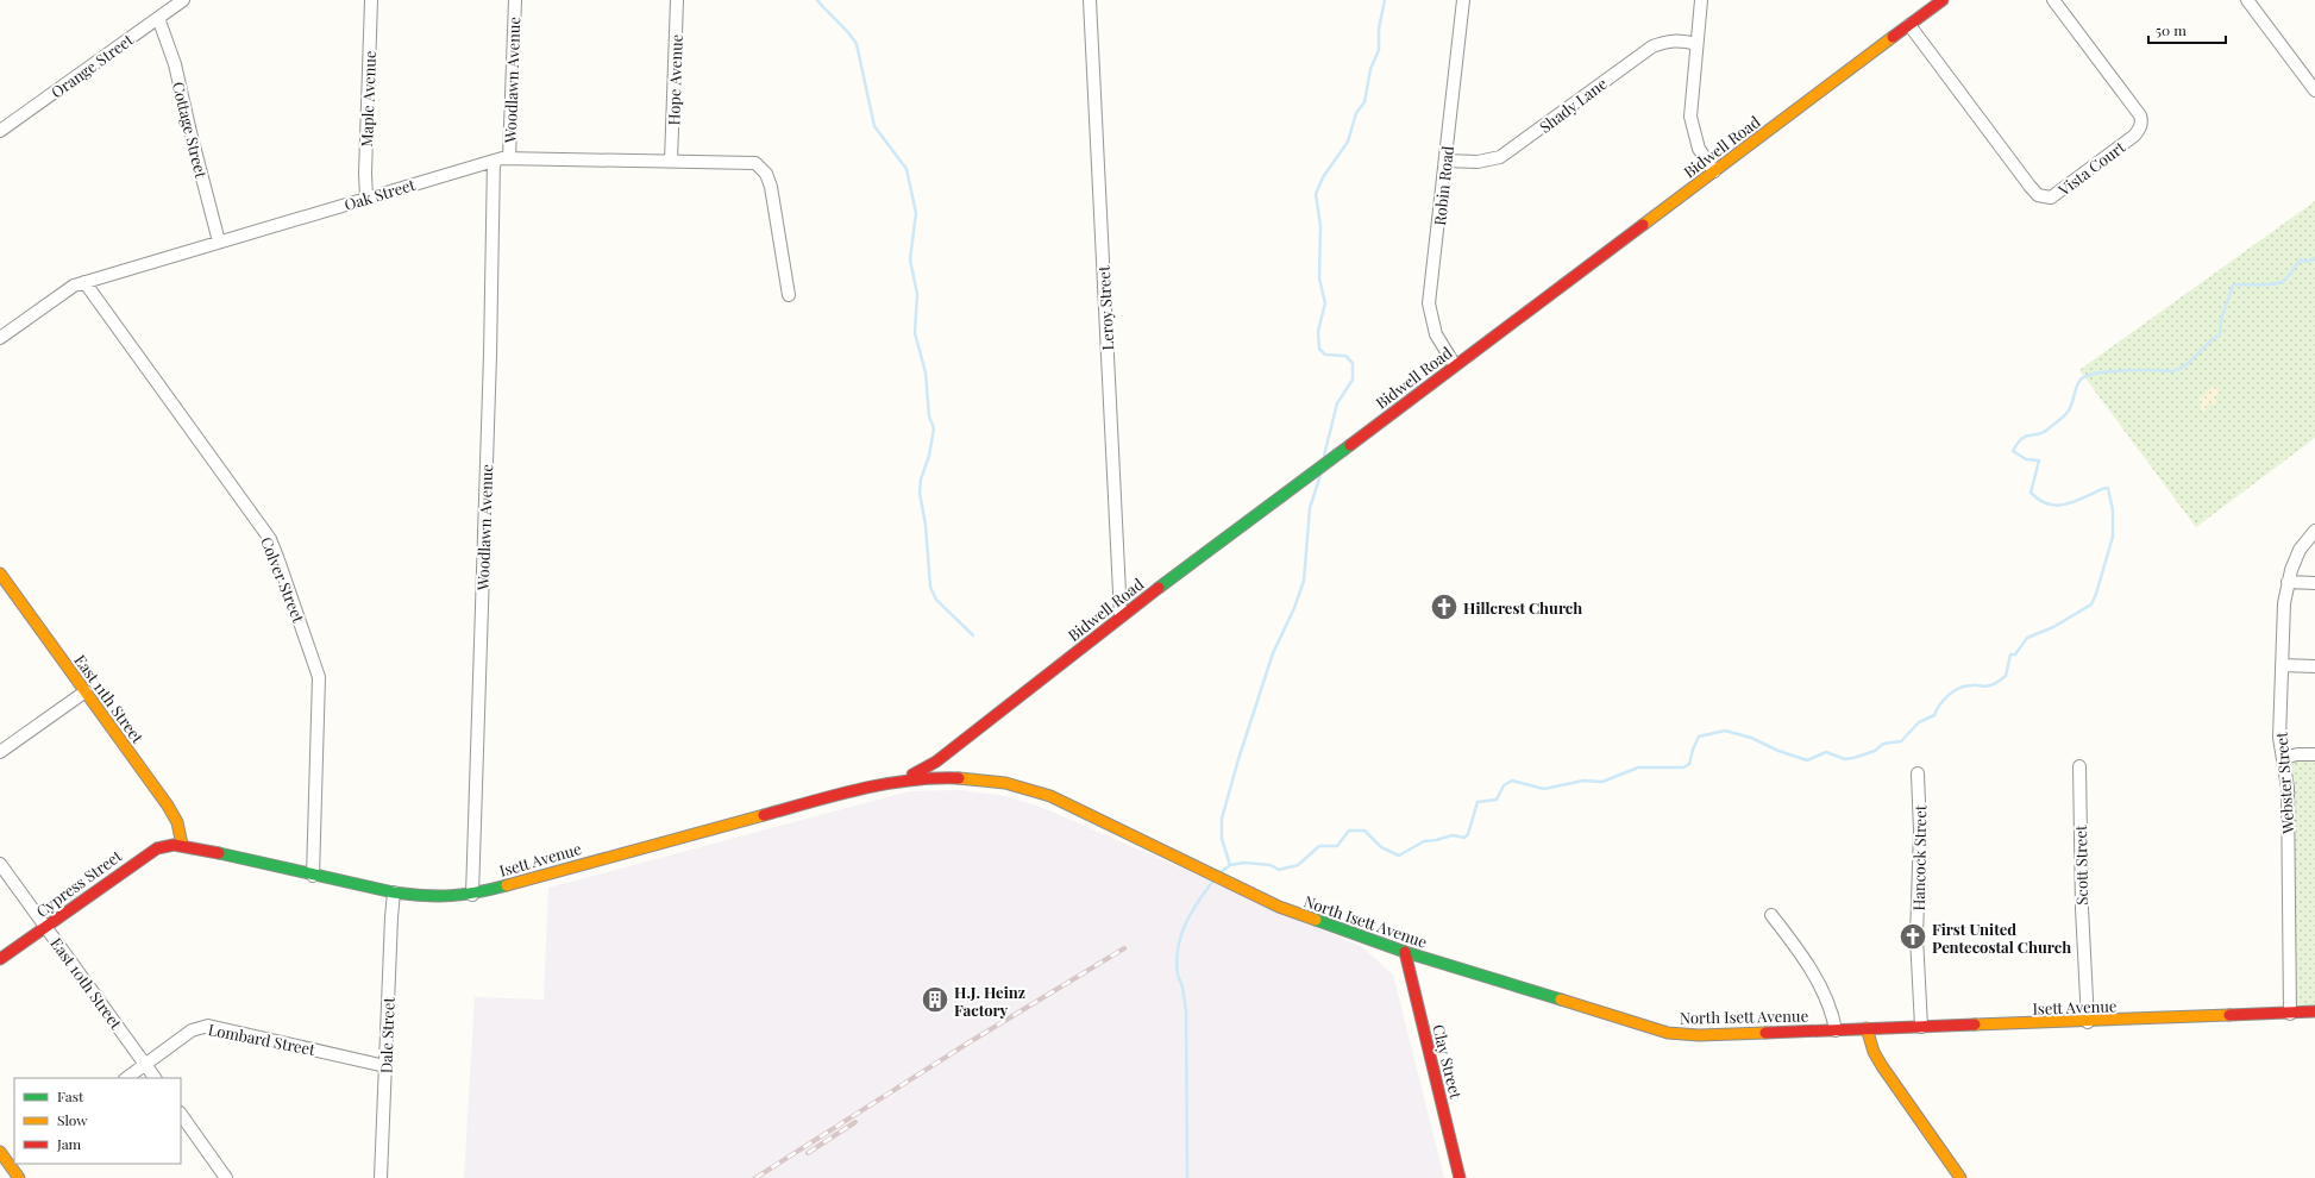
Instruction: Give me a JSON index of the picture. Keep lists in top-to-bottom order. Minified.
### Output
{"streets":{"street":["Orange Street","Woodlawn Avenue","Hope Avenue","Maple Avenue","Shady Lane","Cottage Street","Bidwell Road","Vista Court","Robin Road","Oak Street","Leroy Street","Colver Street","East 11th Street","Webster Street","Hancock Street","Isett Avenue","Scott Street","Cypress Street","North Isett Avenue","East 10th Street","Dale Street","Lombard Street","Clay Street"]},"crossings":[["Orange Street","Cottage Street"],["Woodlawn Avenue","Oak Street"],["Woodlawn Avenue","Isett Avenue"],["Hope Avenue","Oak Street"],["Maple Avenue","Oak Street"],["Shady Lane","Robin Road"],["Cottage Street","Oak Street"],["Bidwell Road","Vista Court"],["Bidwell Road","Robin Road"],["Bidwell Road","Leroy Street"],["Bidwell Road","Isett Avenue"],["Bidwell Road","North Isett Avenue"],["Oak Street","Colver Street"],["Colver Street","Isett Avenue"],["East 11th Street","Isett Avenue"],["East 11th Street","Cypress Street"],["Webster Street","Isett Avenue"],["Hancock Street","Isett Avenue"],["Isett Avenue","Scott Street"],["Isett Avenue","Cypress Street"],["Isett Avenue","North Isett Avenue"],["Isett Avenue","Dale Street"],["Cypress Street","East 10th Street"],["North Isett Avenue","Clay Street"],["East 10th Street","Lombard Street"],["Dale Street","Lombard Street"]],"places":{"church":["Hillcrest Church","First United Pentecostal Church"],"building":["H.J. Heinz Factory"]},"legend":["Fast","Slow","Jam"],"scale_bar":"50 m"}
